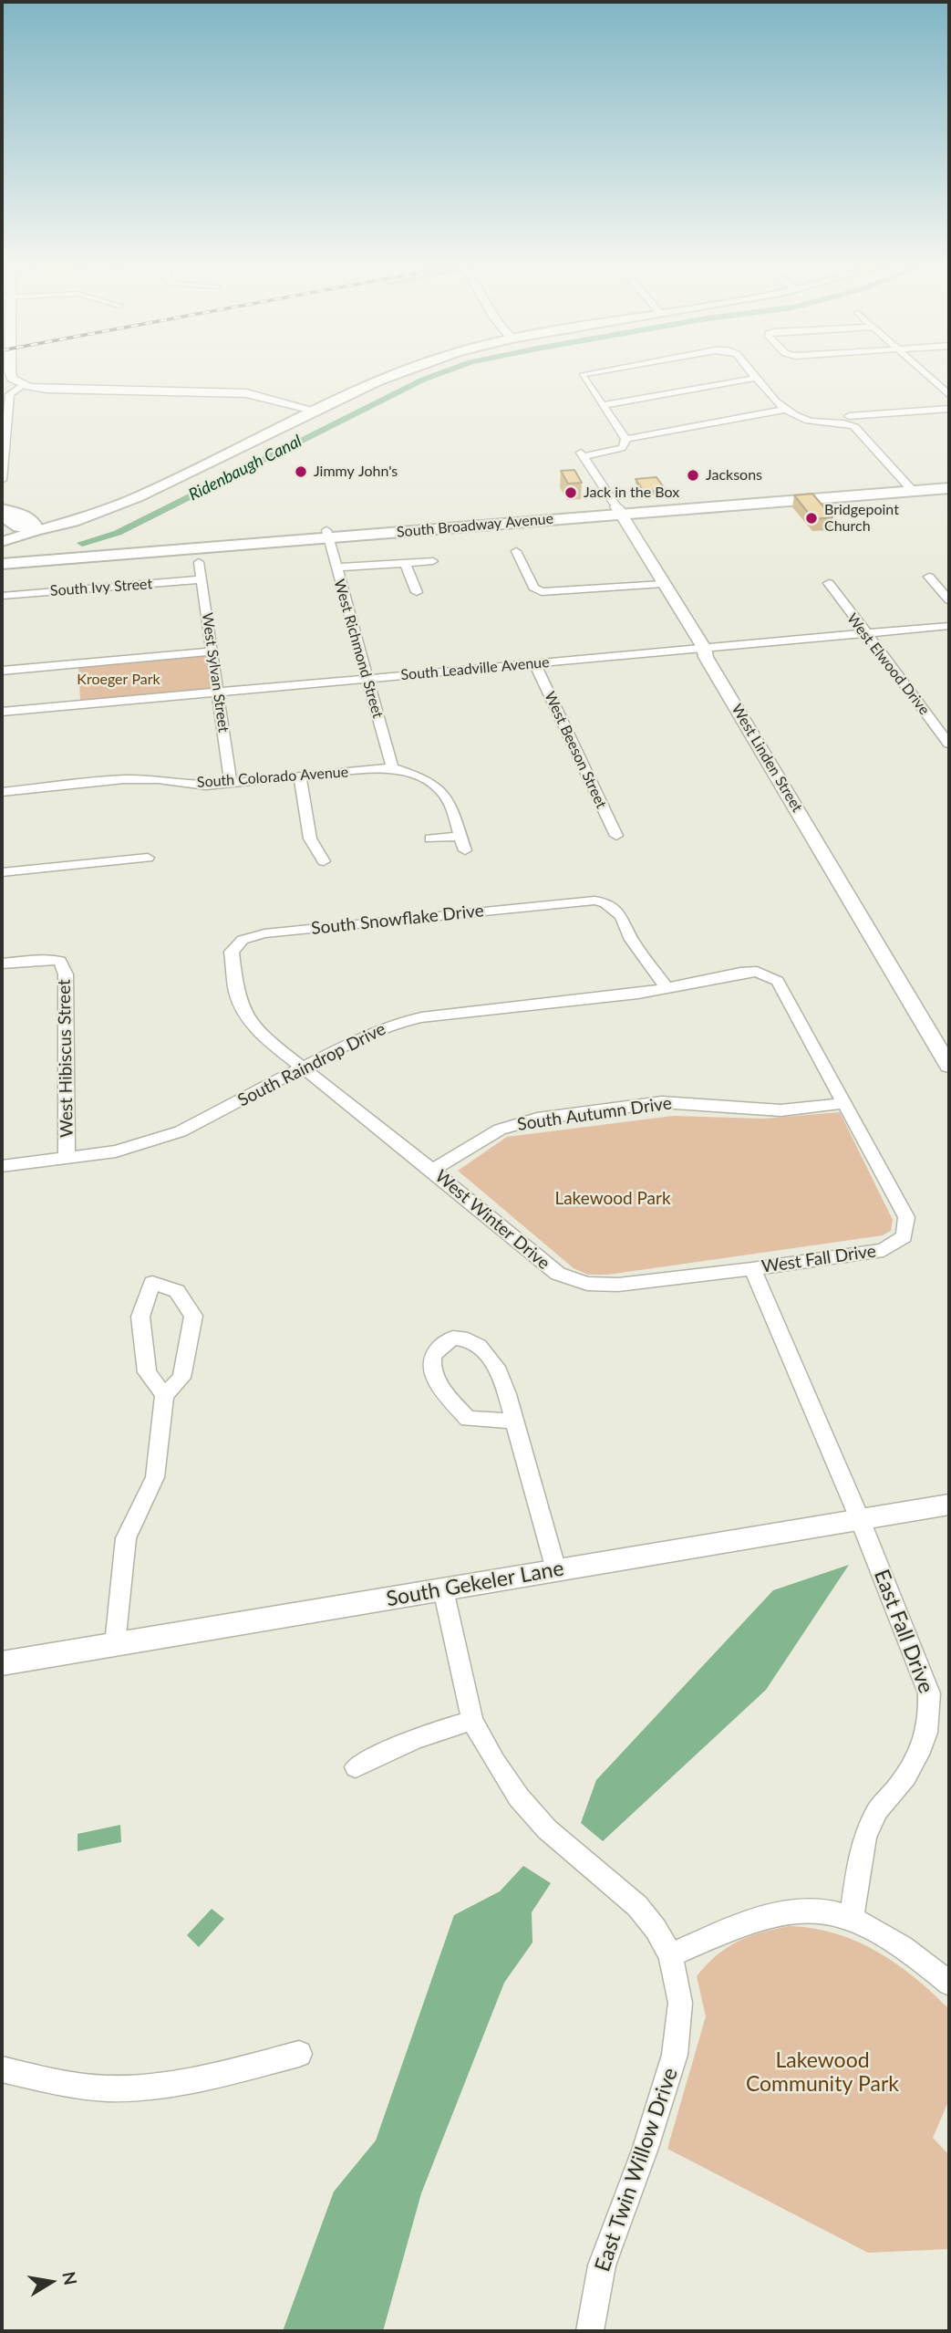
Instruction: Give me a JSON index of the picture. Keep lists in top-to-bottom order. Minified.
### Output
{"streets":{"main road":["South Broadway Avenue"],"street":["South Ivy Street","West Richmond Street","West Elwood Drive","South Leadville Avenue","West Sylvan Street","West Beeson Street","West Linden Street","South Colorado Avenue","South Snowflake Drive","West Hibiscus Street","South Raindrop Drive","South Autumn Drive","West Winter Drive","West Fall Drive","South Gekeler Lane","East Fall Drive","East Twin Willow Drive"]},"crossings":[["South Broadway Avenue","West Richmond Street"],["South Broadway Avenue","West Linden Street"],["South Ivy Street","West Sylvan Street"],["West Richmond Street","South Leadville Avenue"],["West Richmond Street","South Colorado Avenue"],["West Elwood Drive","South Leadville Avenue"],["South Leadville Avenue","West Sylvan Street"],["South Leadville Avenue","West Beeson Street"],["South Leadville Avenue","West Linden Street"],["West Sylvan Street","South Colorado Avenue"],["South Snowflake Drive","South Raindrop Drive"],["South Snowflake Drive","West Winter Drive"],["South Snowflake Drive","West Fall Drive"],["West Hibiscus Street","South Raindrop Drive"],["South Raindrop Drive","West Winter Drive"],["South Raindrop Drive","West Fall Drive"],["South Autumn Drive","West Winter Drive"],["South Autumn Drive","West Fall Drive"],["West Winter Drive","West Fall Drive"],["West Fall Drive","South Gekeler Lane"],["West Fall Drive","East Fall Drive"],["South Gekeler Lane","East Fall Drive"],["South Gekeler Lane","East Twin Willow Drive"]],"water":["Ridenbaugh Canal"],"parks":["Kroeger Park","Lakewood Park","Lakewood Community Park"],"places":["Jimmy John's","Jacksons","Jack in the Box","Bridgepoint Church"],"north":"right"}
